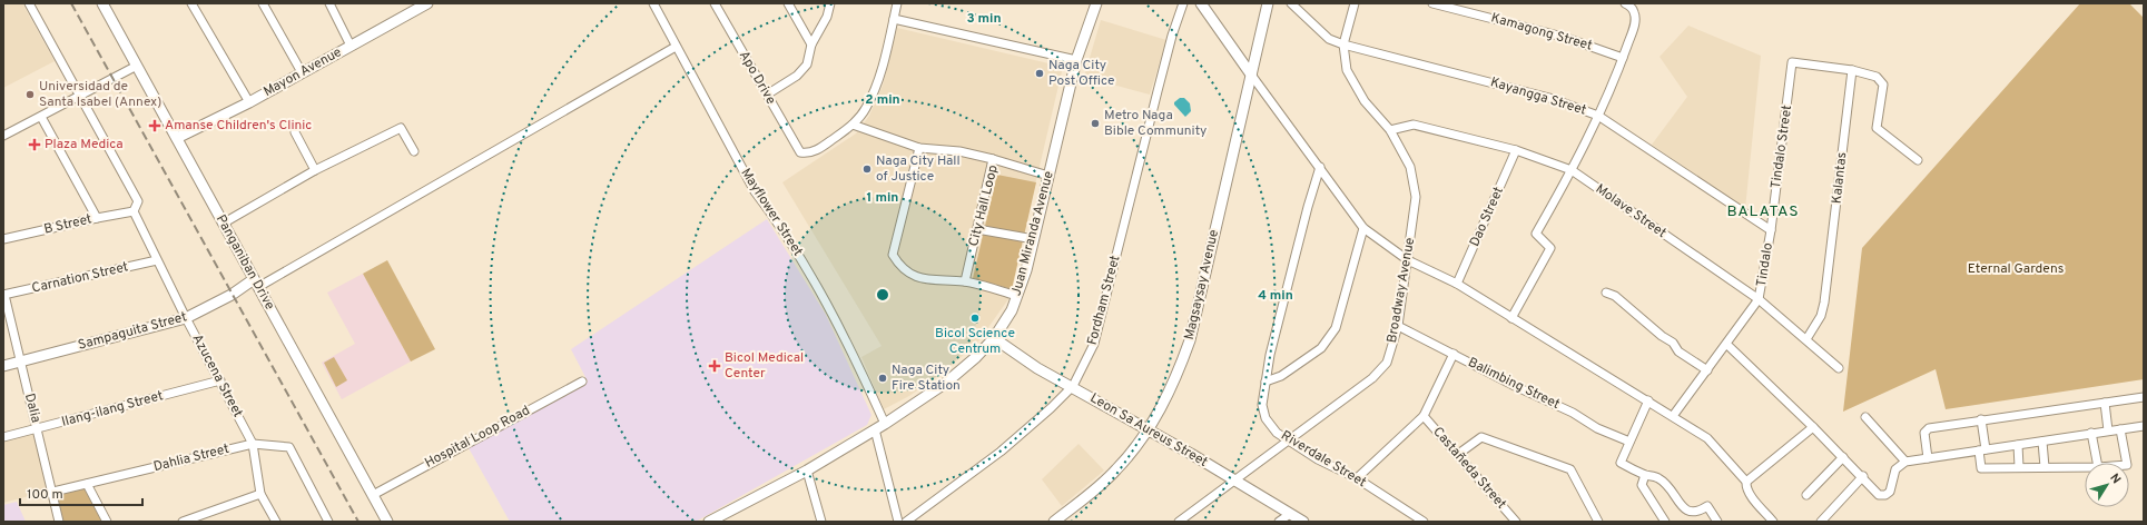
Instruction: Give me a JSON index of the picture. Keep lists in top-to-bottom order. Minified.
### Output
{"streets":{"street":["Kamagong Street","Mayon Avenue","Apo Drive","Kayangga Street","Tindalo Street","Kalantas","City Hall Loop","Molave Street","Mayflower Street","Dao Street","B Street","Juan Miranda Avenue","Panganiban Drive","Tindalo","Carnation Street","Magsaysay Avenue","Broadway Avenue","Fordham Street","Sampaguita Street","Azucena Street","Balimbing Street","Dalia","Ilang-ilang Street","Leon Sa Aureus Street","Hospital Loop Road","Dahlia Street","Riverdale Street","Castañeda Street"]},"crossings":[["Mayon Avenue","Panganiban Drive"],["Kayangga Street","Tindalo Street"],["Kayangga Street","Tindalo"],["Kayangga Street","Broadway Avenue"],["Tindalo Street","Kalantas"],["Tindalo Street","Tindalo"],["Kalantas","Molave Street"],["City Hall Loop","Juan Miranda Avenue"],["Molave Street","Dao Street"],["Molave Street","Tindalo"],["Molave Street","Broadway Avenue"],["Mayflower Street","Juan Miranda Avenue"],["B Street","Azucena Street"],["Juan Miranda Avenue","Leon Sa Aureus Street"],["Panganiban Drive","Sampaguita Street"],["Panganiban Drive","Hospital Loop Road"],["Carnation Street","Azucena Street"],["Carnation Street","Dalia"],["Magsaysay Avenue","Leon Sa Aureus Street"],["Broadway Avenue","Balimbing Street"],["Broadway Avenue","Leon Sa Aureus Street"],["Broadway Avenue","Riverdale Street"],["Fordham Street","Leon Sa Aureus Street"],["Sampaguita Street","Azucena Street"],["Sampaguita Street","Dalia"],["Azucena Street","Ilang-ilang Street"],["Azucena Street","Dahlia Street"],["Dalia","Ilang-ilang Street"],["Dalia","Dahlia Street"]],"districts":["BALATAS"],"parks":["Eternal Gardens"],"places":{"other":["Naga City Post Office","Universidad de Santa Isabel (Annex)","Metro Naga Bible Community","Naga City Hall of Justice","Bicol Science Centrum","Naga City Fire Station"],"health":["Amanse Children's Clinic","Plaza Medica","Bicol Medical Center"]},"scale_bar":"100 m","north":"top right","rings":["3 min","2 min","1 min","4 min"]}
